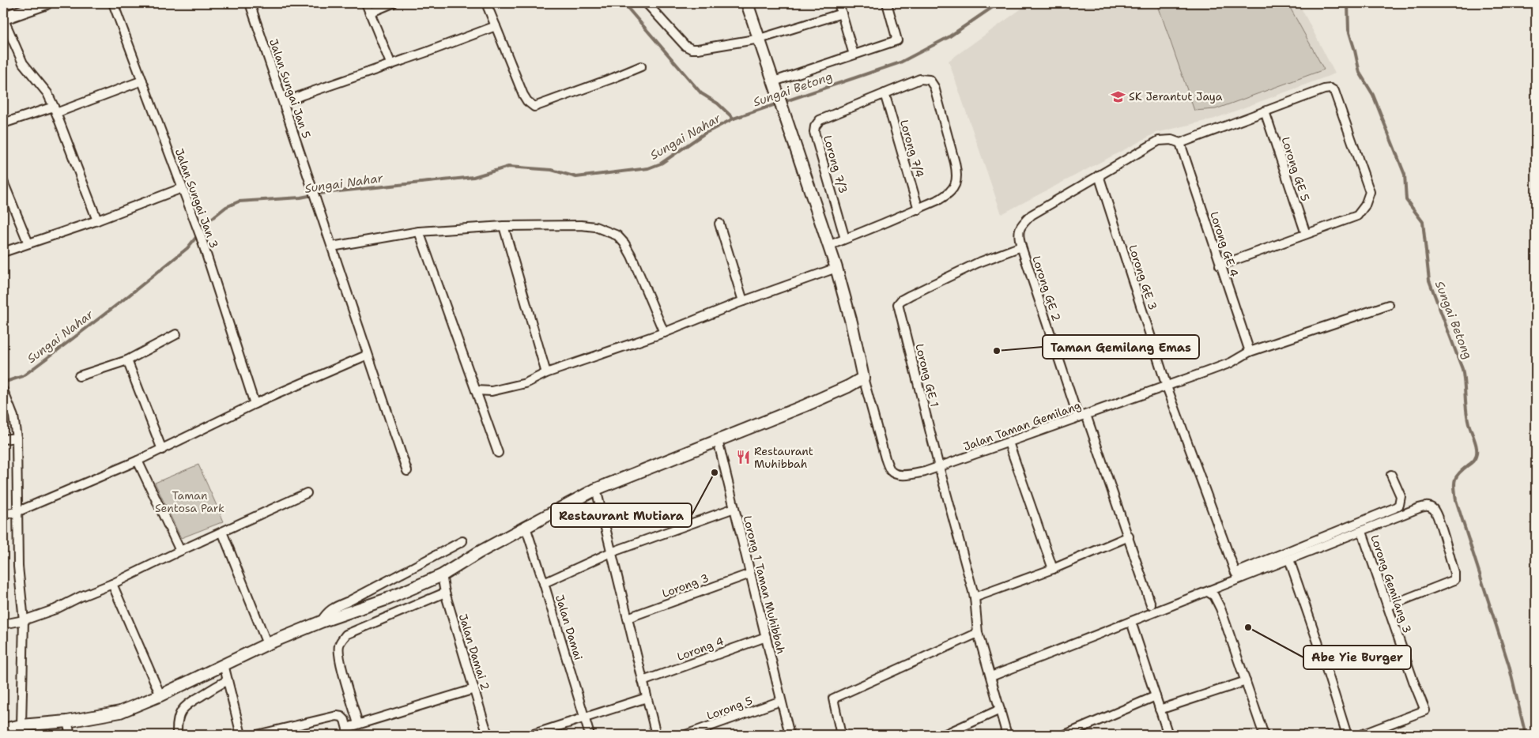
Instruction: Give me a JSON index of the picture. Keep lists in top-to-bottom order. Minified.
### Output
{"streets":{"street":["Jalan Sungai Jan 5","Lorong 7/4","Lorong 7/3","Lorong GE 5","Jalan Sungai Jan 3","Lorong GE 4","Lorong GE 3","Lorong GE 2","Lorong GE 1","Jalan Taman Gemilang","Lorong Gemilang 3","Lorong 1 Taman Muhibbah","Lorong 3","Jalan Damai","Lorong 4","Jalan Damai 2","Lorong 5"]},"crossings":[["Lorong 7/4","Lorong 7/3"],["Lorong GE 4","Jalan Taman Gemilang"],["Lorong GE 3","Lorong GE 2"],["Lorong GE 3","Jalan Taman Gemilang"],["Lorong GE 2","Lorong GE 1"],["Lorong GE 2","Jalan Taman Gemilang"],["Lorong GE 1","Jalan Taman Gemilang"],["Lorong 1 Taman Muhibbah","Lorong 3"],["Lorong 1 Taman Muhibbah","Lorong 4"],["Lorong 1 Taman Muhibbah","Lorong 5"]],"water":["Sungai Betong","Sungai Nahar"],"parks":["Taman Sentosa Park"],"places":{"school or university":["SK Jerantut Jaya"],"other":["Taman Gemilang Emas","Restaurant Mutiara","Abe Yie Burger"],"restaurant":["Restaurant Muhibbah"]}}
